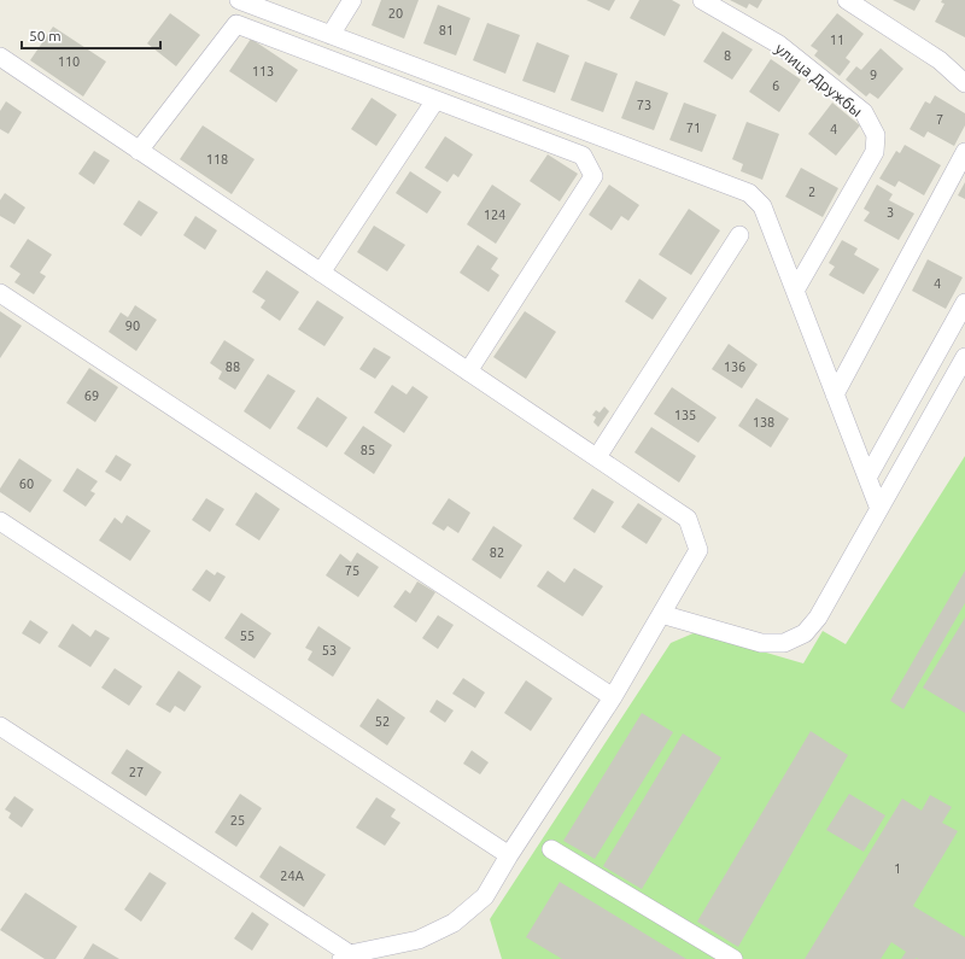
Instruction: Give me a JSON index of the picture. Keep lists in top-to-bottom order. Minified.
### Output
{"streets":{"street":["улица Дружбы"]},"house_numbers":["20","81","11","8","110","113","9","6","73","7","71","4","118","2","3","124","4","90","88","136","69","135","138","85","60","82","75","55","53","52","27","25","1","24А"],"scale_bar":"50 m"}
